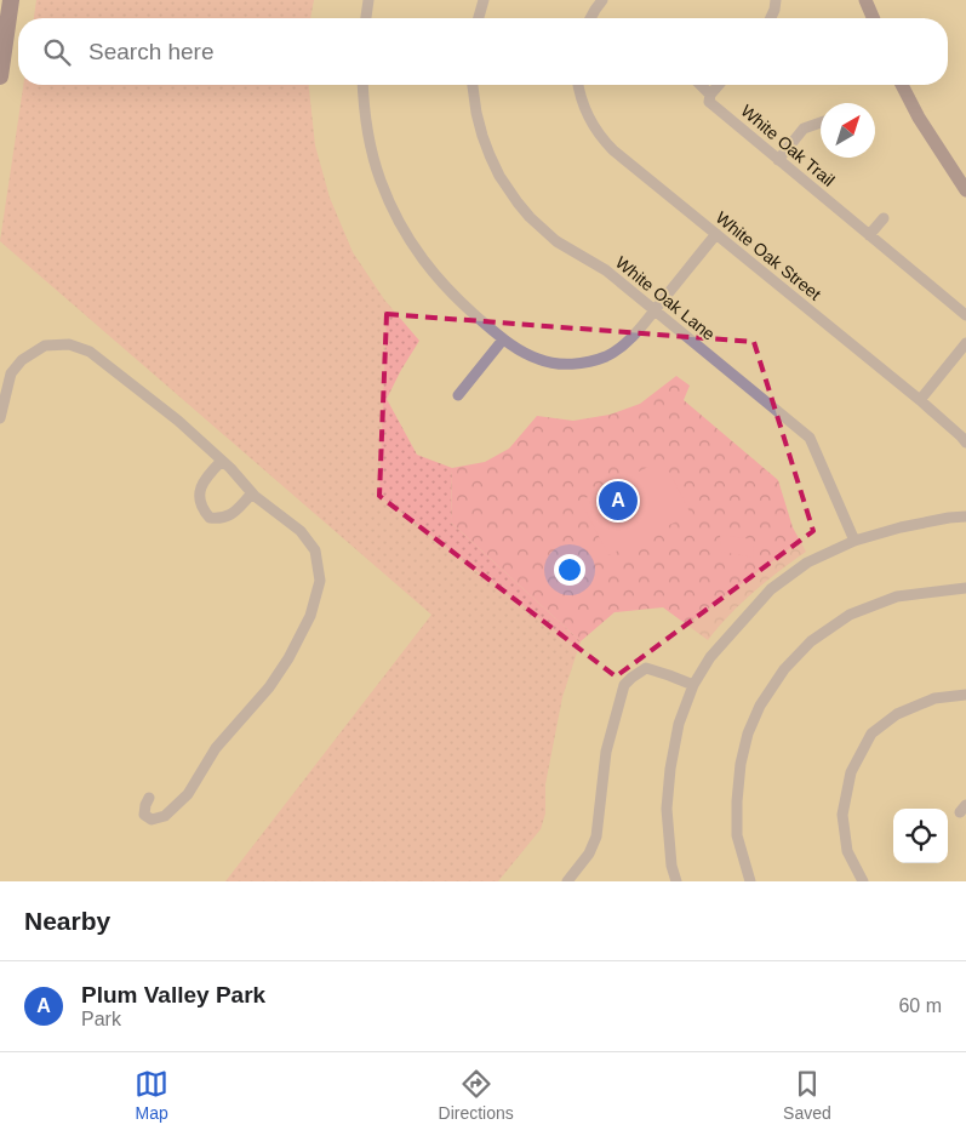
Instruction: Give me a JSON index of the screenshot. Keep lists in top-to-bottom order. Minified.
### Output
{"streets":{"street":["White Oak Trail","White Oak Street","White Oak Lane"]},"north":"top right","page":{"search":"Search here","pins":"A","heading":"Nearby","list":[{"mark":"A","name":"Plum Valley Park","note":"Park","value":"60 m"}],"nav":["Map","Directions","Saved"]}}
